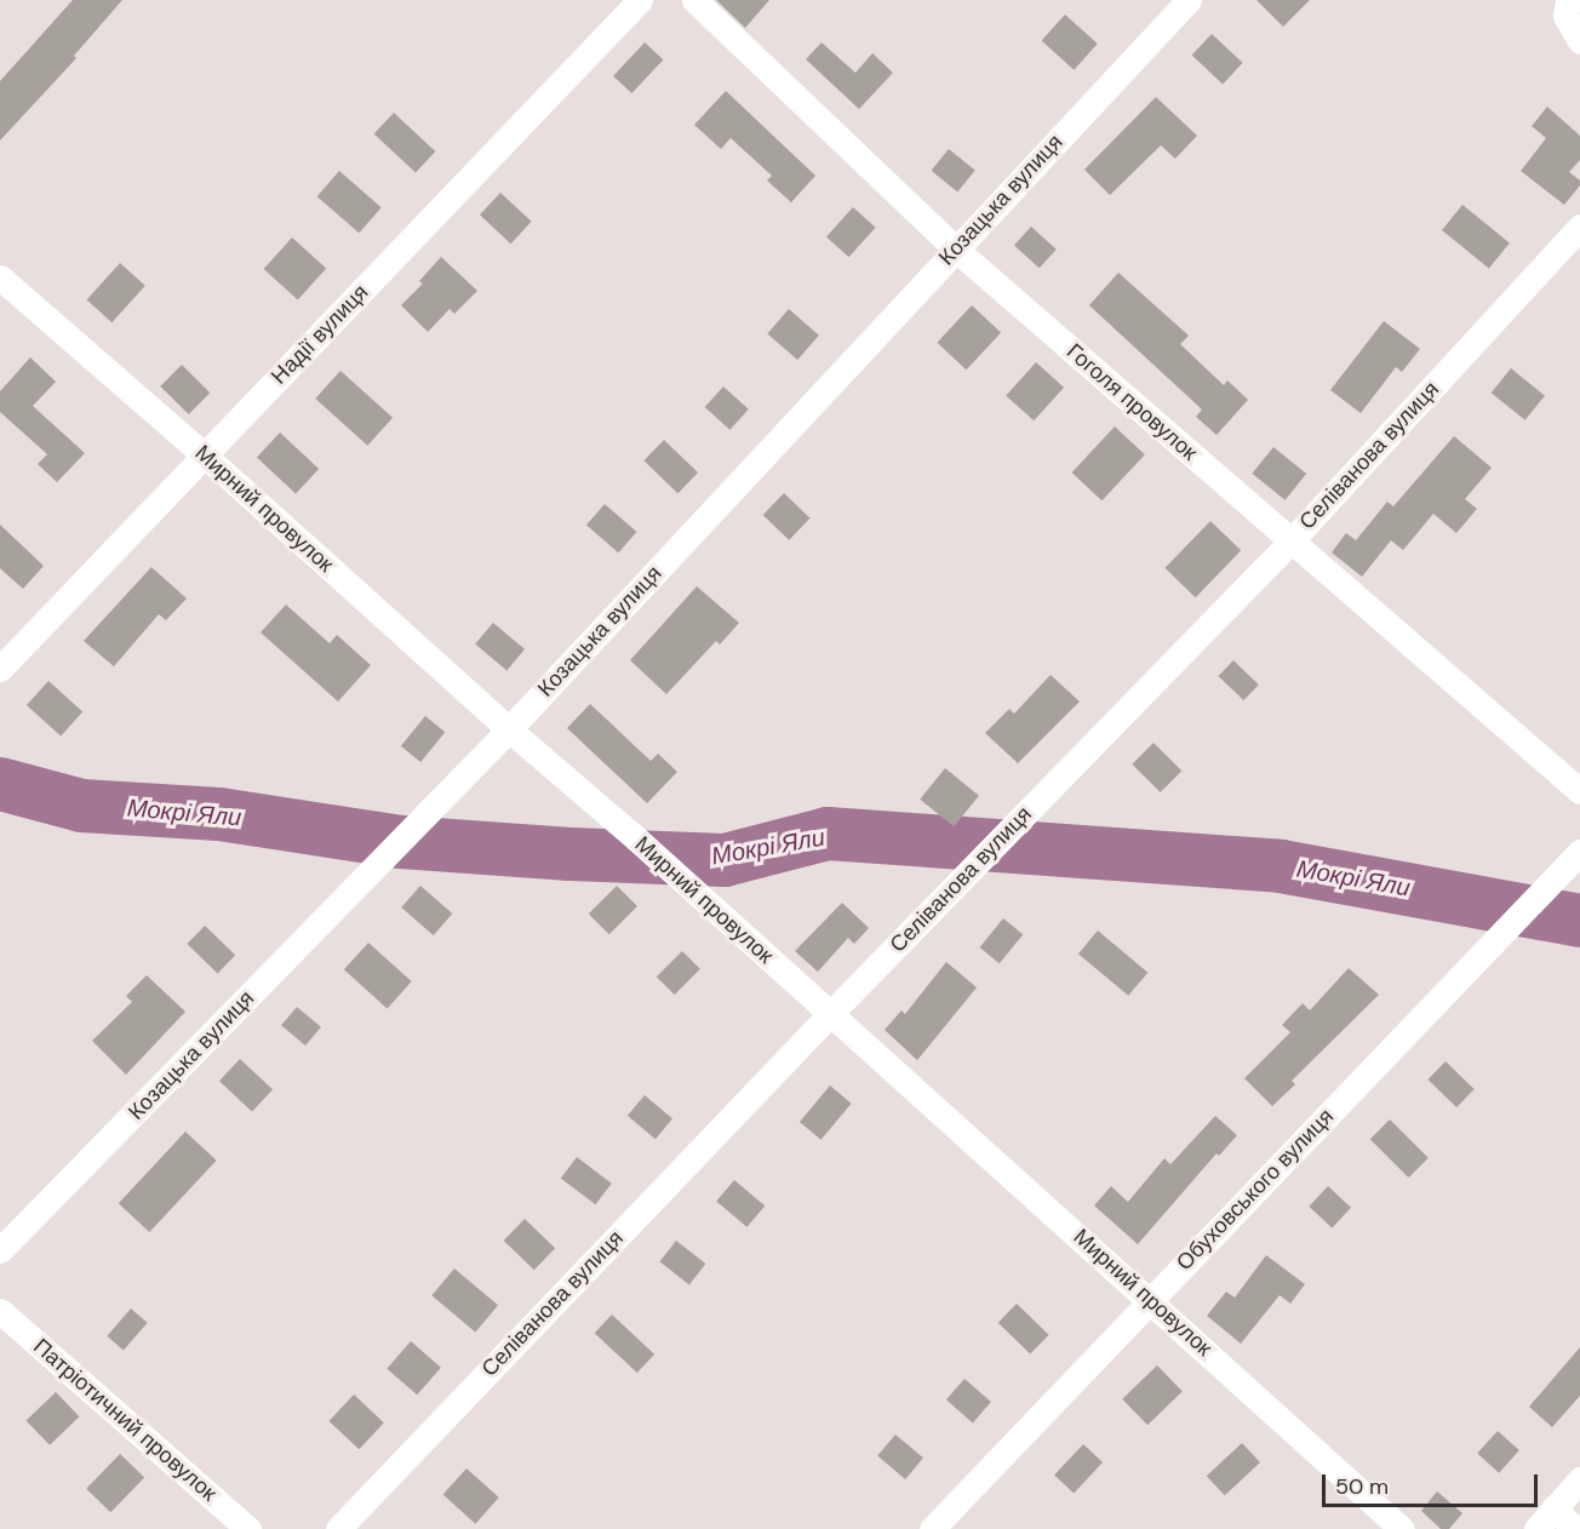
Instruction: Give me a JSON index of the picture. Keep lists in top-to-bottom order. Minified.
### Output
{"streets":{"street":["Козацька вулиця","Надії вулиця","Гоголя провулок","Селіванова вулиця","Мирний провулок","Обуховського вулиця","Патріотичний провулок"]},"crossings":[["Козацька вулиця","Гоголя провулок"],["Козацька вулиця","Мирний провулок"],["Надії вулиця","Мирний провулок"],["Гоголя провулок","Селіванова вулиця"],["Селіванова вулиця","Мирний провулок"],["Мирний провулок","Обуховського вулиця"]],"water":["Мокрі Яли"],"scale_bar":"50 m"}
